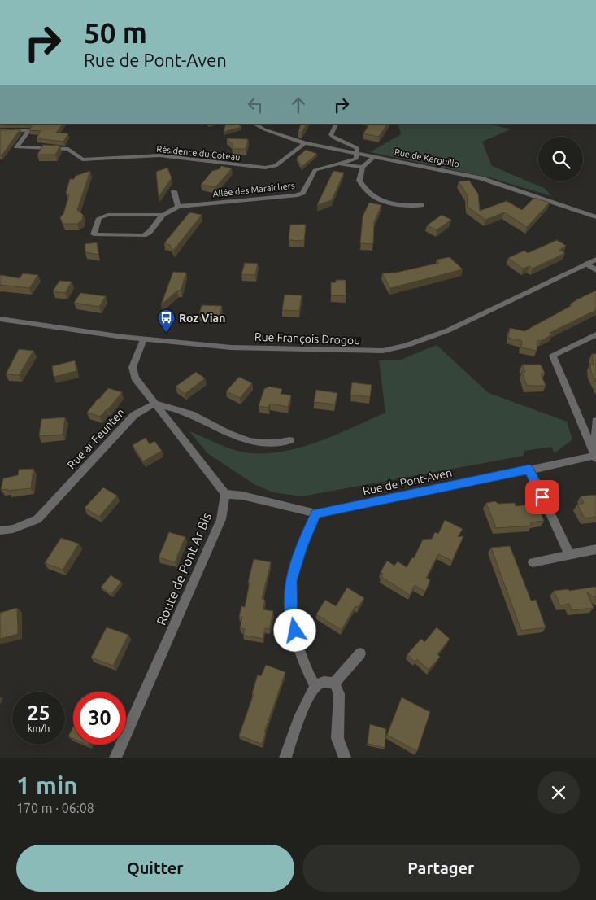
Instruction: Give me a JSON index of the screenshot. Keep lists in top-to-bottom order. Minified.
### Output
{"streets":{"street":["Résidence du Coteau","Rue de Kerguillo","Allée des Maraîchers","Rue François Drogou","Rue ar Feunten","Rue de Pont-Aven","Route de Pont Ar Bis"]},"crossings":[["Résidence du Coteau","Rue de Kerguillo"],["Rue de Kerguillo","Allée des Maraîchers"],["Rue de Pont-Aven","Route de Pont Ar Bis"]],"places":{"bus stop":["Roz Vian"]},"page":{"turn":["50 m","Rue de Pont-Aven"],"speed":"25 km/h","limit":"30","heading":["1 min","170 m · 06:08"],"buttons":["Quitter","Partager"]}}
